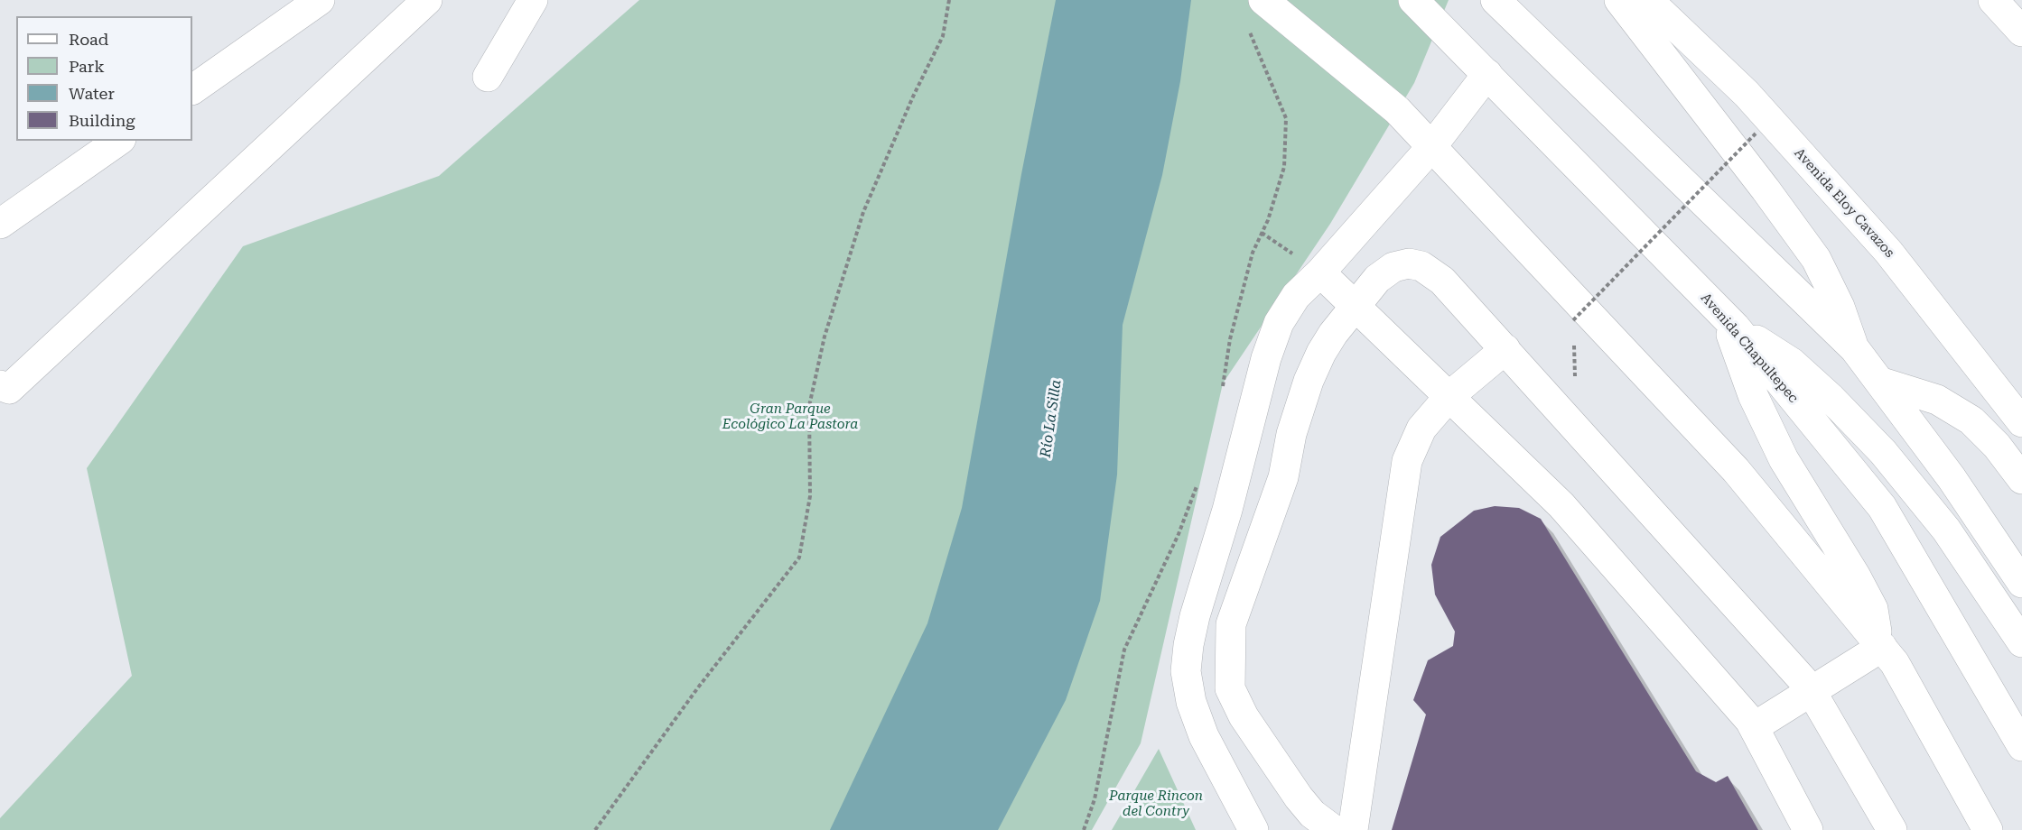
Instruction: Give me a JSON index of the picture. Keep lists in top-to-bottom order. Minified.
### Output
{"streets":{"main road":["Avenida Eloy Cavazos","Avenida Chapultepec"]},"water":["Río La Silla"],"parks":["Gran Parque Ecológico La Pastora","Parque Rincon del Contry"],"legend":["Road","Park","Water","Building"]}
